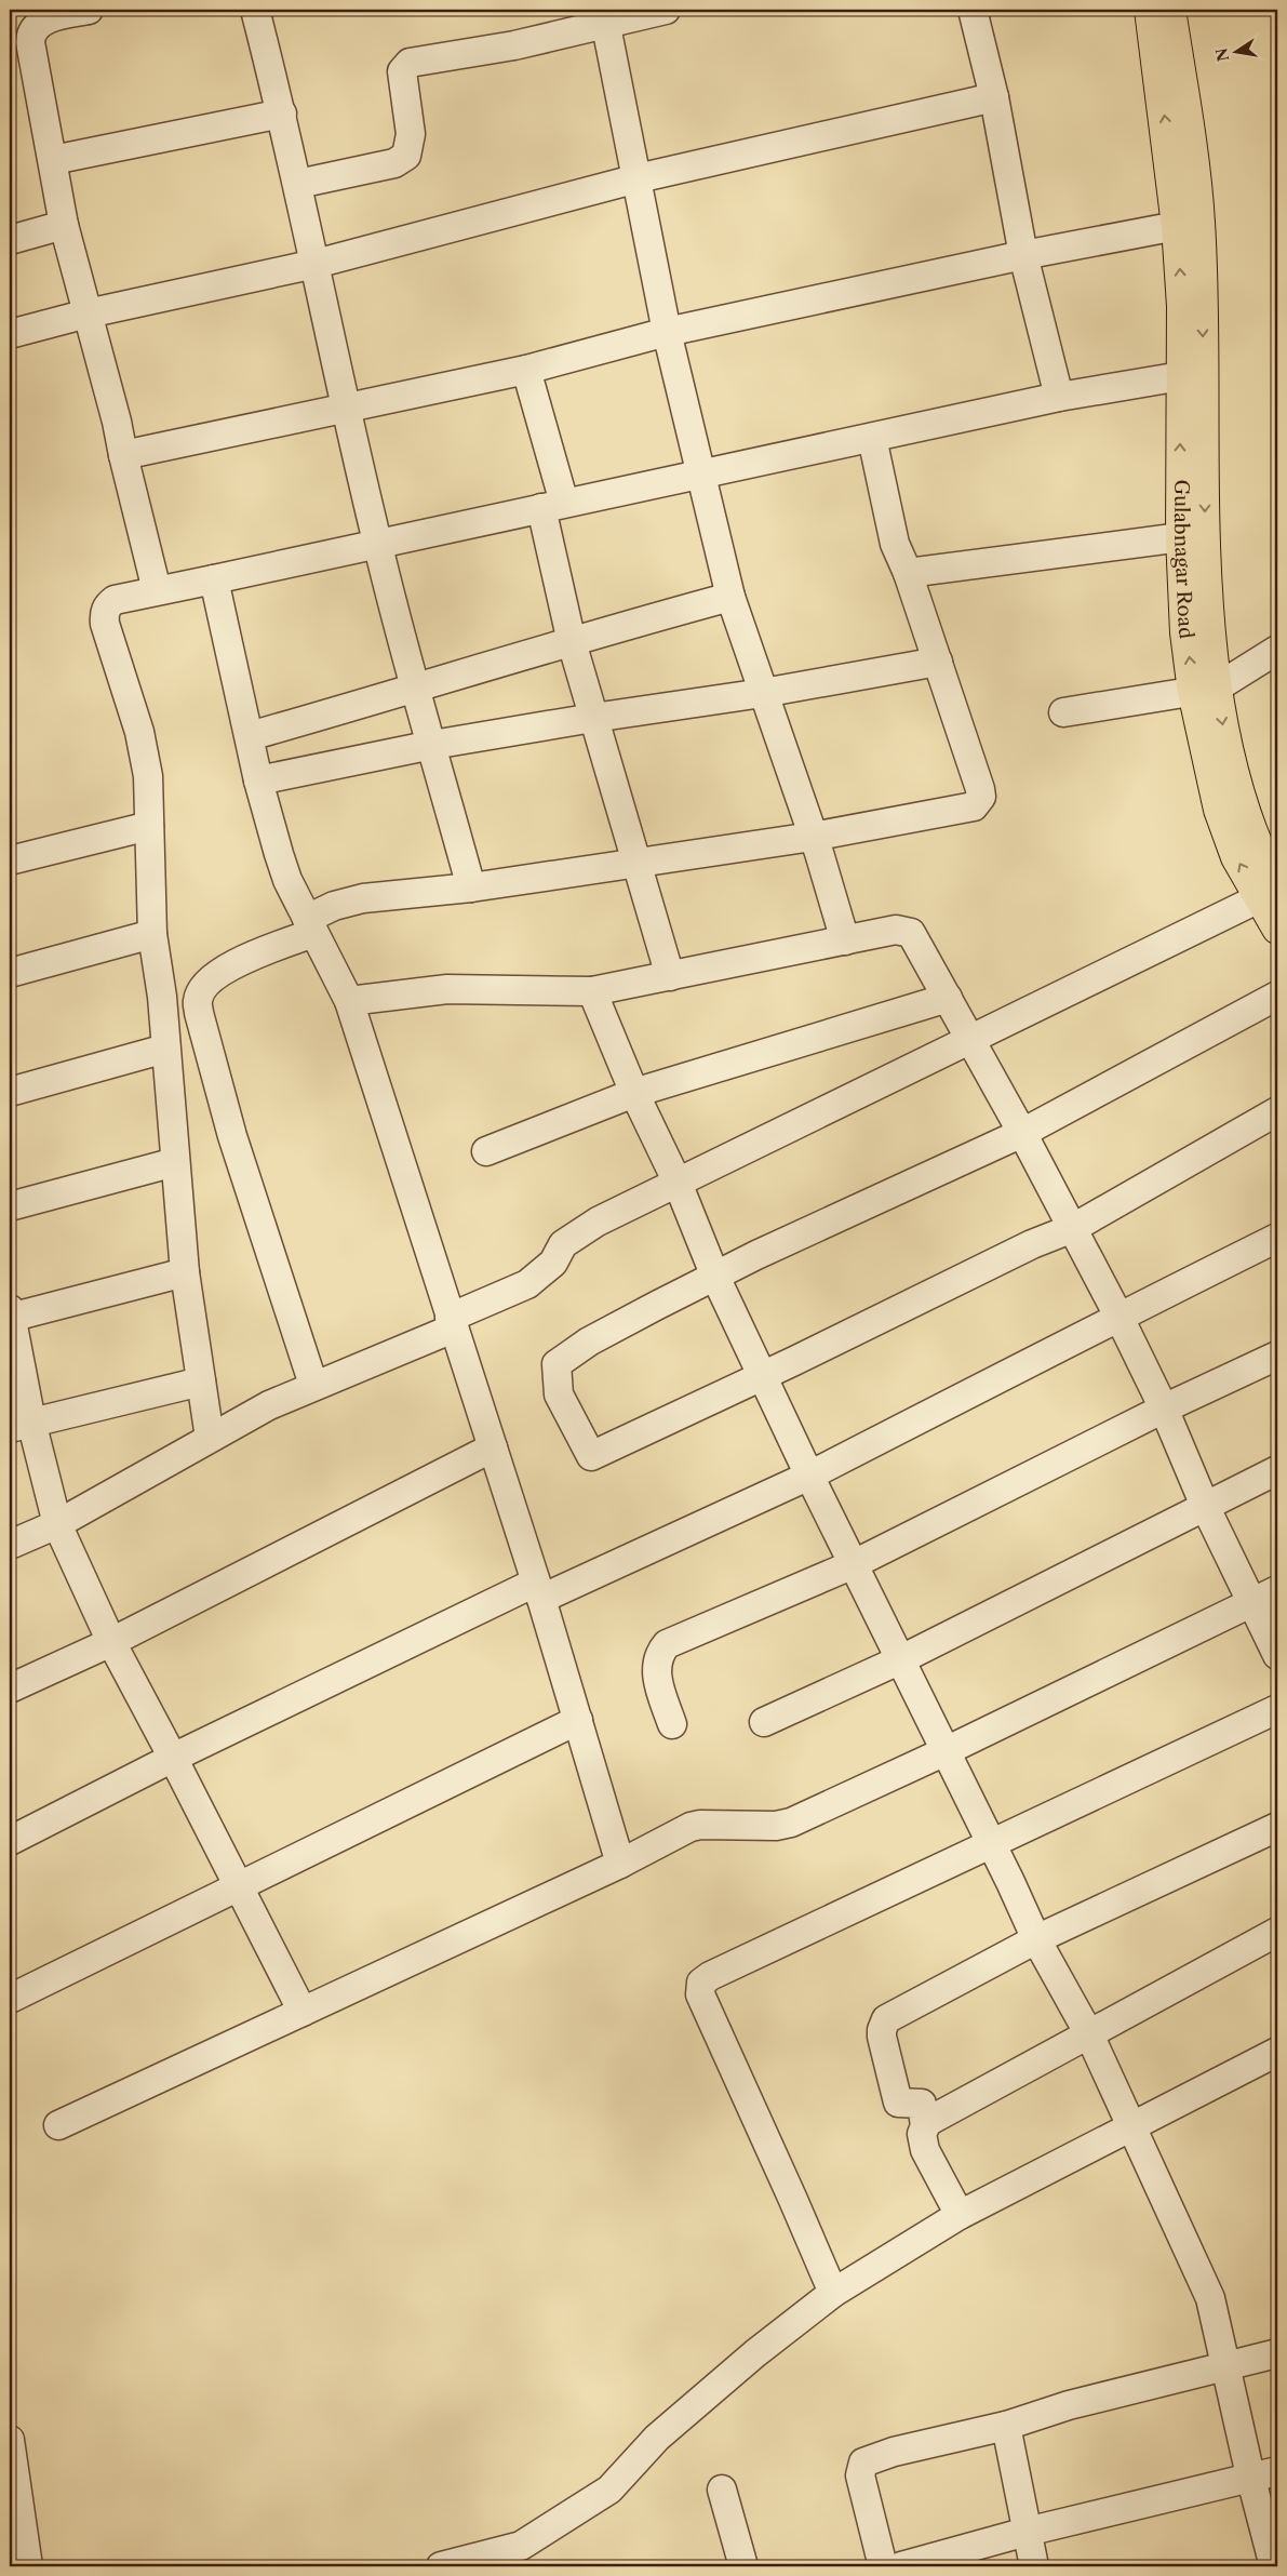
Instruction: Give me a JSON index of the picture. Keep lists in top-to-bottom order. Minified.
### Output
{"streets":{"main road":["Gulabnagar Road"]},"north":"left"}
